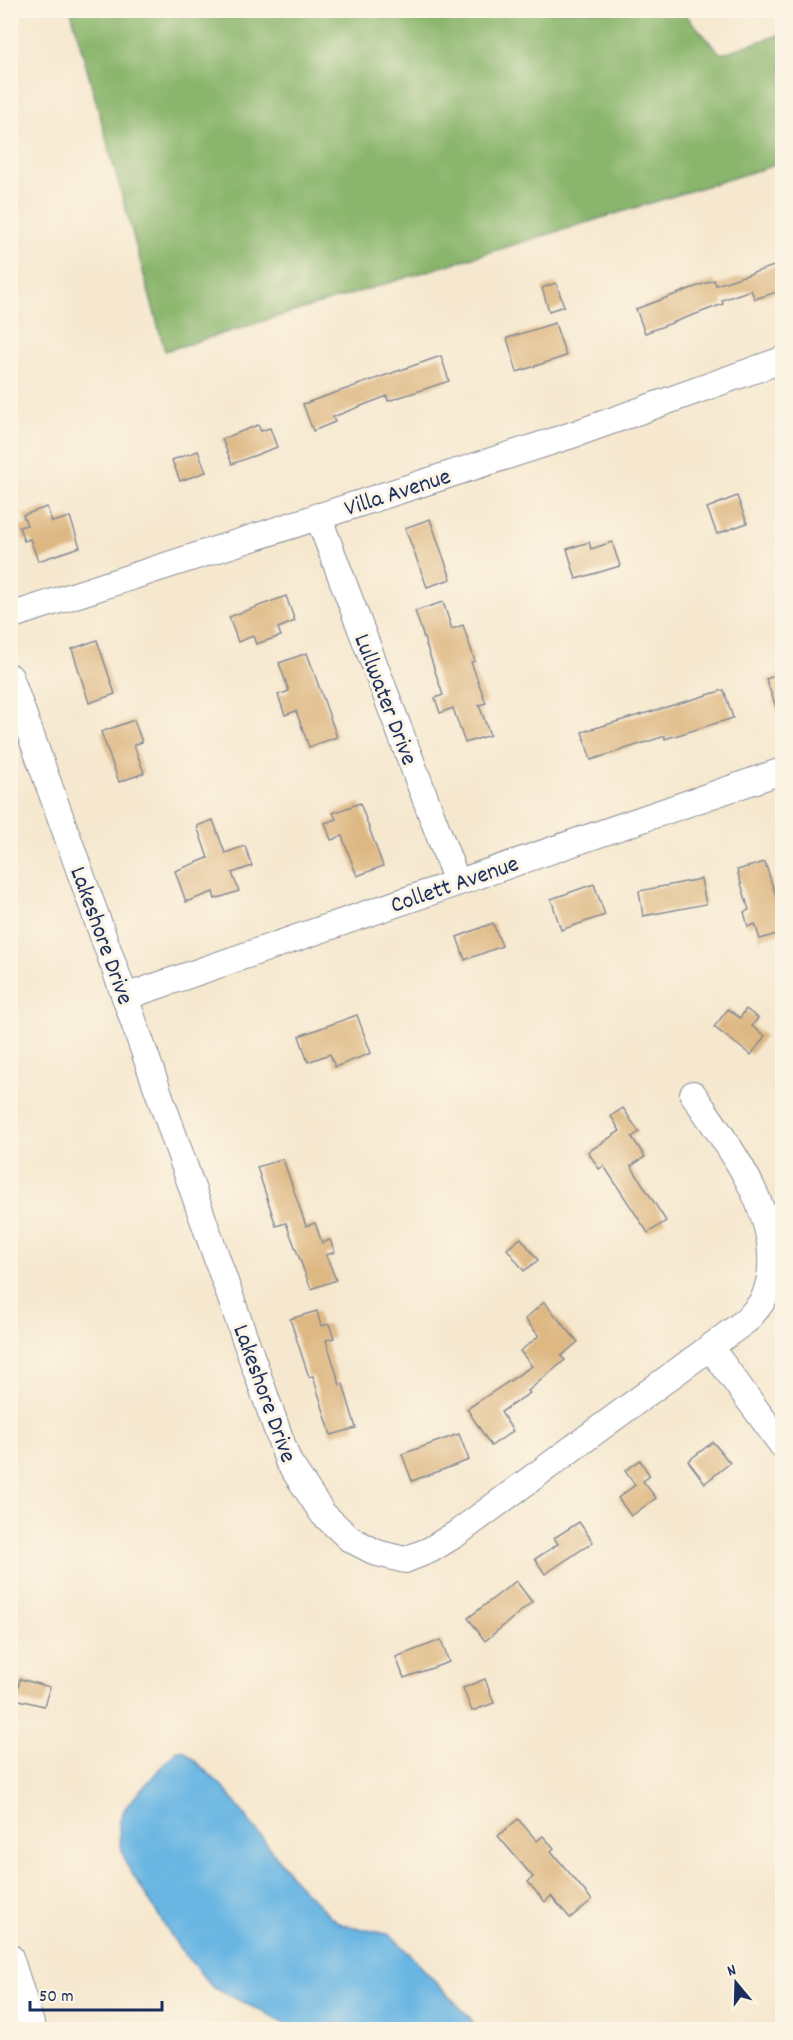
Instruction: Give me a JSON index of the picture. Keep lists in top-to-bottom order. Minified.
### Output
{"streets":{"street":["Villa Avenue","Lullwater Drive","Collett Avenue","Lakeshore Drive"]},"crossings":[["Villa Avenue","Lullwater Drive"],["Lullwater Drive","Collett Avenue"],["Collett Avenue","Lakeshore Drive"]],"scale_bar":"50 m","north":"top"}
